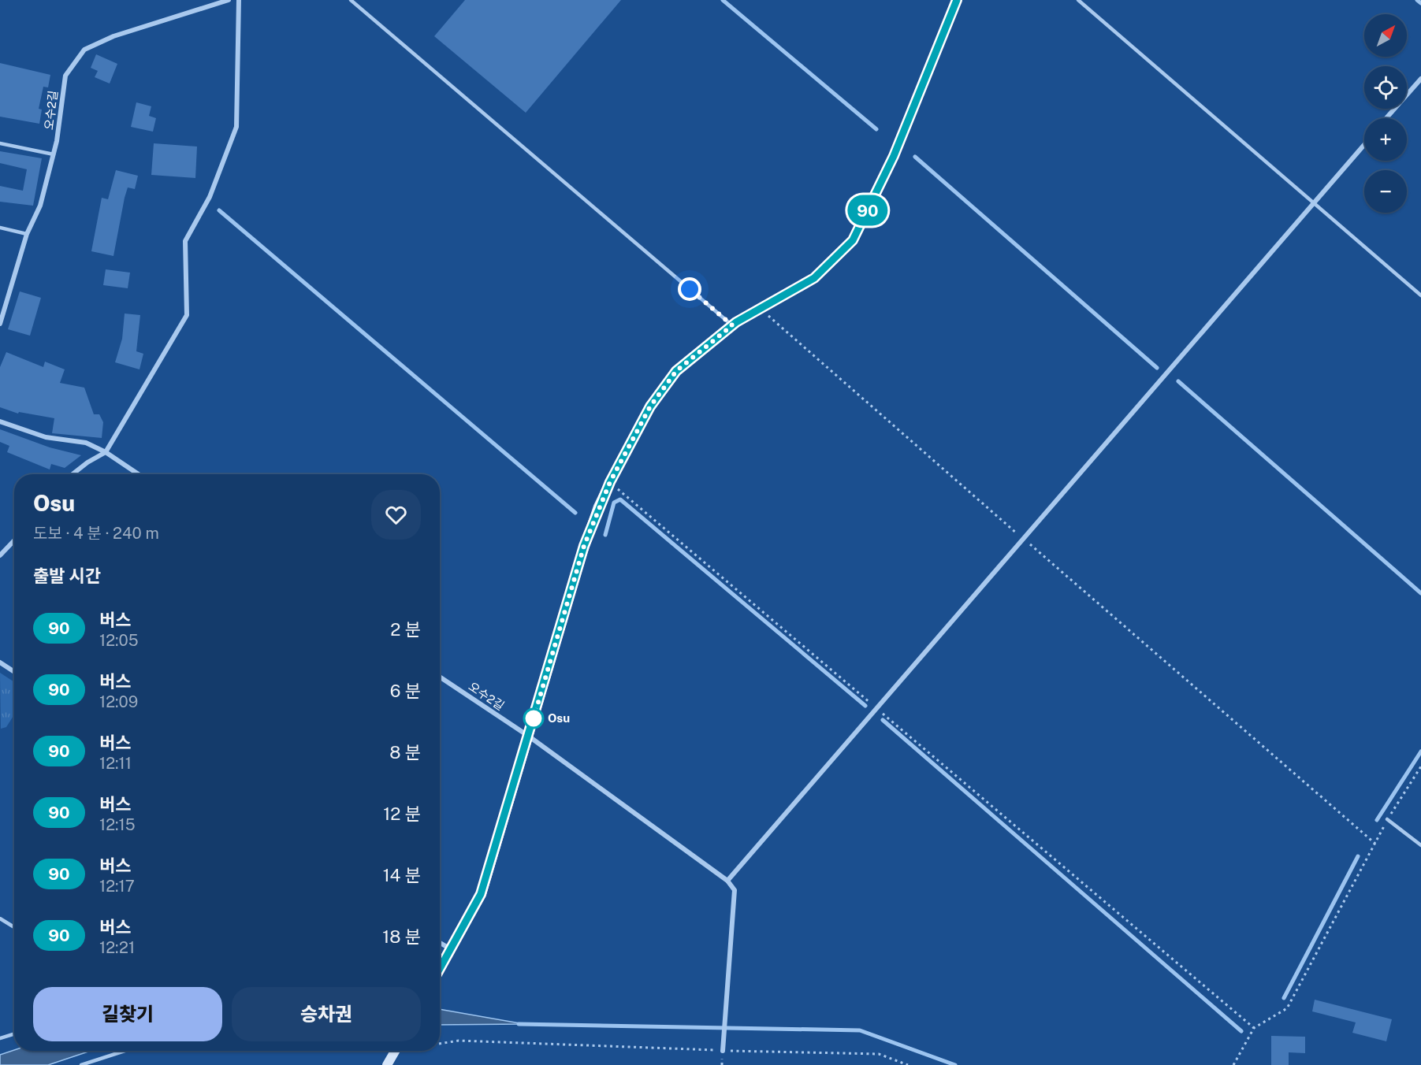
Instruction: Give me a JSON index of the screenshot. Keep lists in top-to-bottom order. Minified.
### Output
{"streets":{"street":["오수2길"]},"places":["Osu"],"lines":["bus line 90"],"north":"top right","page":{"on_map":"90","map_buttons":["+","−"],"heading":[["Osu","도보 · 4 분 · 240 m"],"출발 시간"],"list":[{"mark":"90","name":"버스","note":"12:05","value":"2 분"},{"mark":"90","name":"버스","note":"12:09","value":"6 분"},{"mark":"90","name":"버스","note":"12:11","value":"8 분"},{"mark":"90","name":"버스","note":"12:15","value":"12 분"},{"mark":"90","name":"버스","note":"12:17","value":"14 분"},{"mark":"90","name":"버스","note":"12:21","value":"18 분"}],"buttons":["길찾기","승차권"]}}
